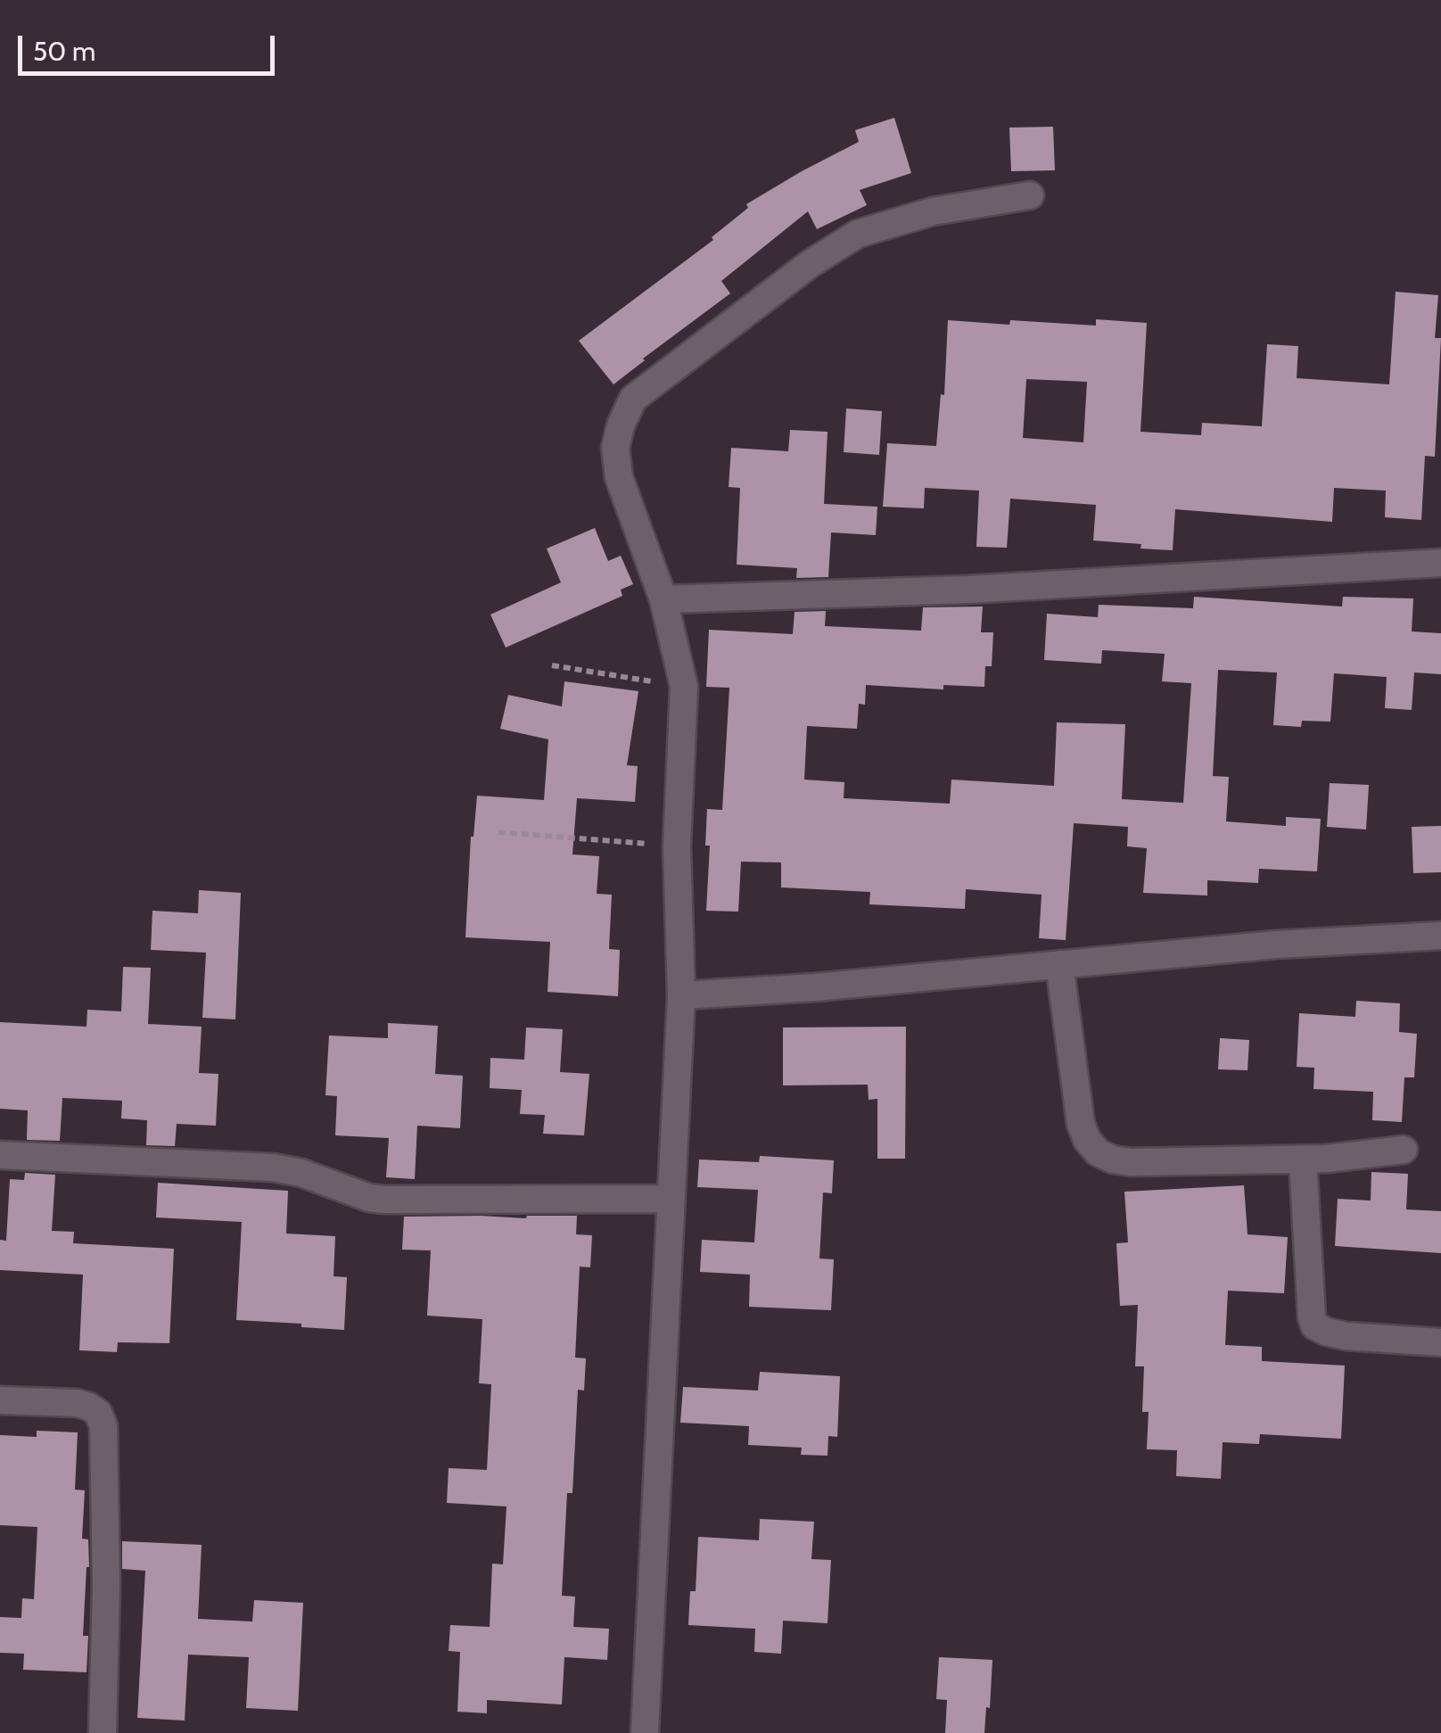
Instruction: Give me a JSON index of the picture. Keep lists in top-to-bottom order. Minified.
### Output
{"scale_bar":"50 m"}
